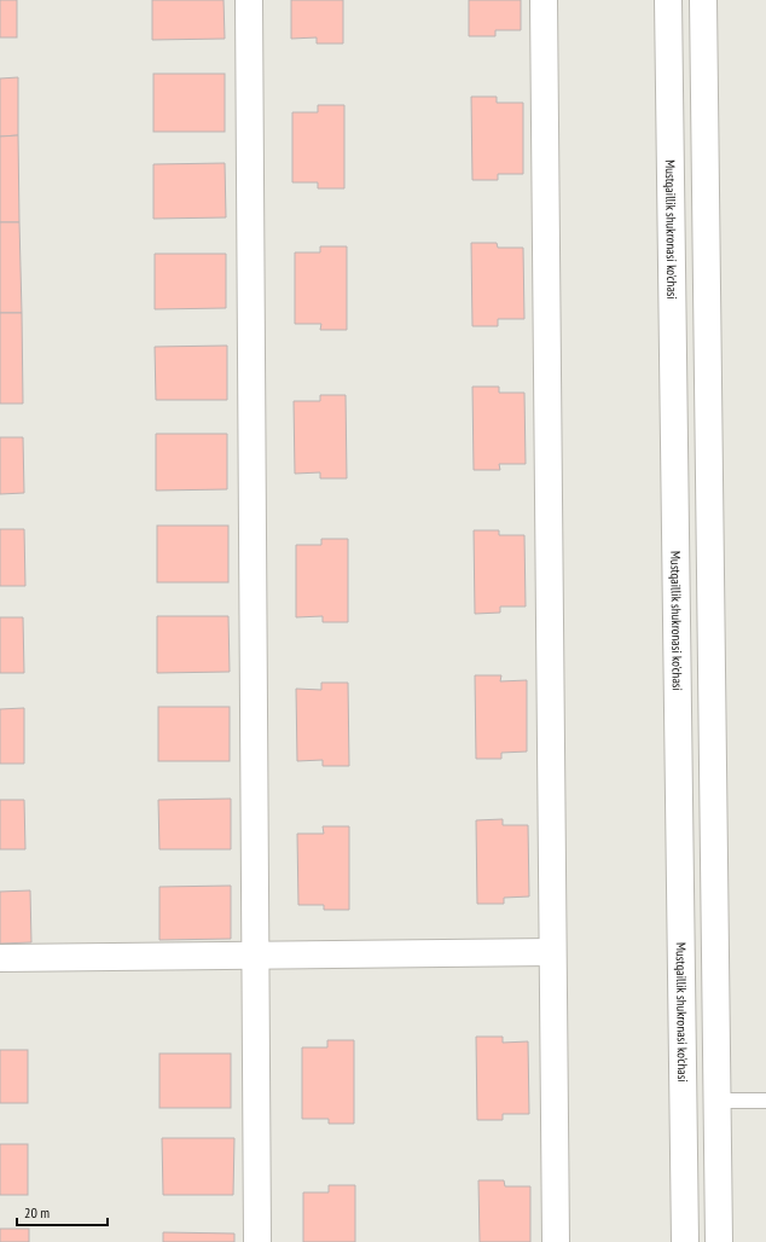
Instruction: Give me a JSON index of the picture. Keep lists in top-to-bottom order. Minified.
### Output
{"streets":{"street":["Mustqaillik shukronasi ko'chasi"]},"scale_bar":"20 m"}
